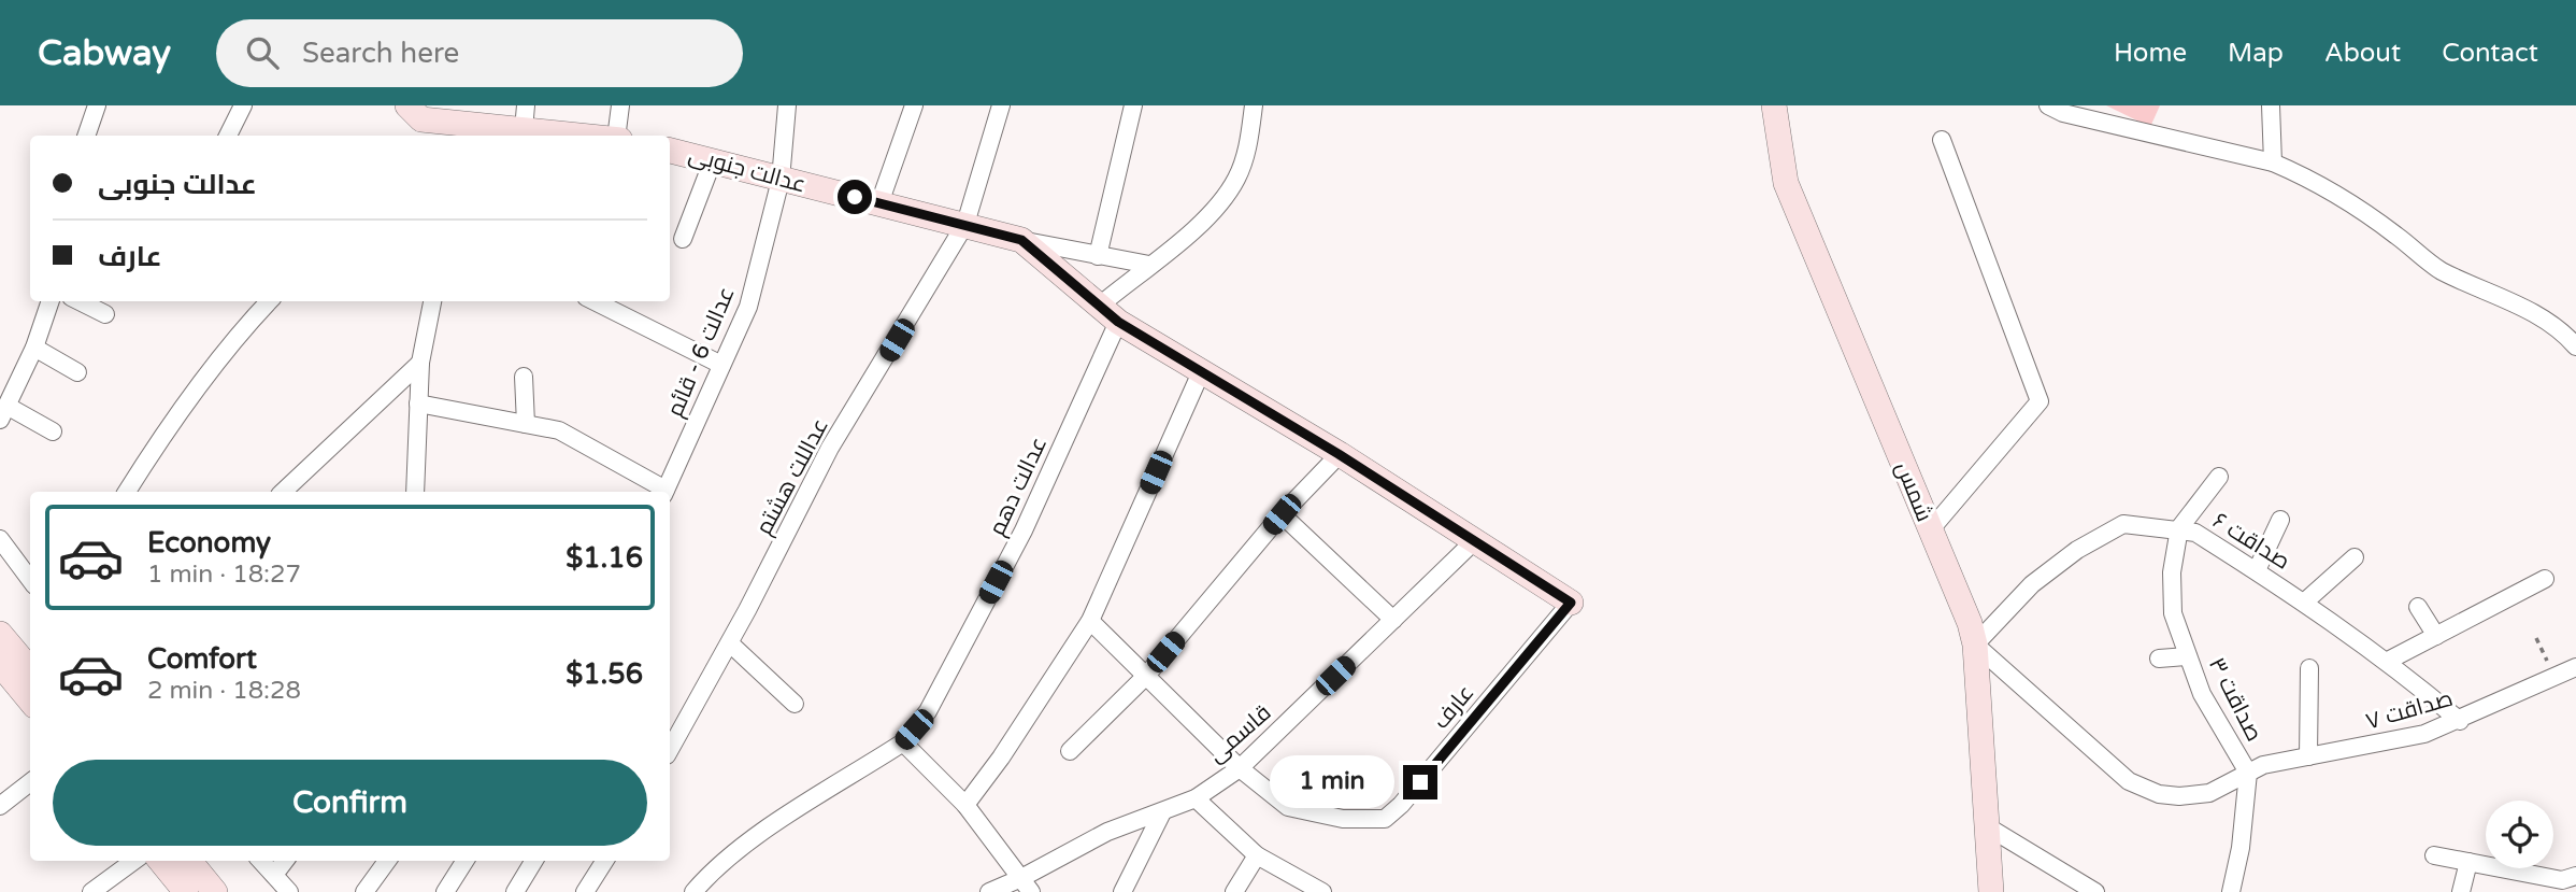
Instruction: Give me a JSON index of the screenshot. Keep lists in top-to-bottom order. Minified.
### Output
{"streets":{"street":["عدالت جنوبی","عدالت 6 - قائم","عداللت هشتم","عدالت دهم","شمس","صداقت ۶","صداقت ۳","عارف","صداقت ۷","قاسمی"]},"crossings":[["عدالت جنوبی","عدالت 6 - قائم"],["عدالت جنوبی","عداللت هشتم"],["عدالت جنوبی","عدالت دهم"],["عدالت جنوبی","عارف"],["عدالت جنوبی","قاسمی"],["شمس","صداقت ۶"],["شمس","صداقت ۷"],["صداقت ۶","صداقت ۳"],["صداقت ۶","صداقت ۷"],["صداقت ۳","صداقت ۷"],["عارف","قاسمی"]],"page":{"header":"Cabway","search":"Search here","nav":["Home","Map","About","Contact"],"banner":["عدالت جنوبی","عارف"],"list":[{"name":"Economy","note":"1 min · 18:27","value":"$1.16"},{"name":"Comfort","note":"2 min · 18:28","value":"$1.56"}],"buttons":"Confirm","bubble":"1 min"}}
